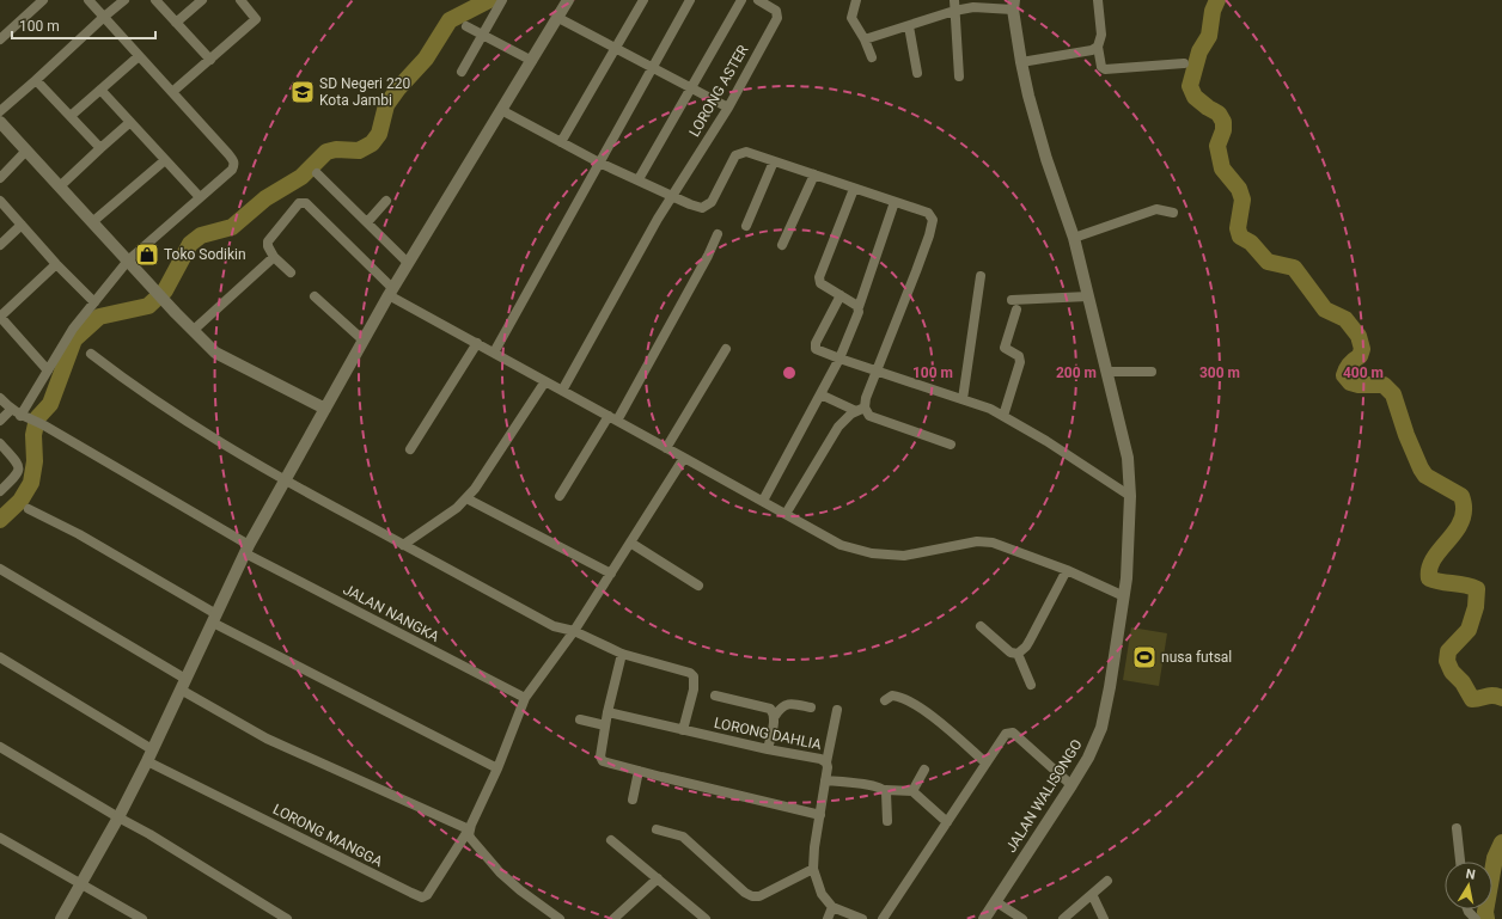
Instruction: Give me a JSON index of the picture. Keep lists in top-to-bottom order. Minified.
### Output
{"streets":{"street":["LORONG ASTER","JALAN NANGKA","LORONG DAHLIA","JALAN WALISONGO","LORONG MANGGA"]},"places":{"school or university":["SD Negeri 220 Kota Jambi"],"shop":["Toko Sodikin"],"sports":["nusa futsal"]},"scale_bar":"100 m","north":"top","rings":["100 m","200 m","300 m","400 m"]}
